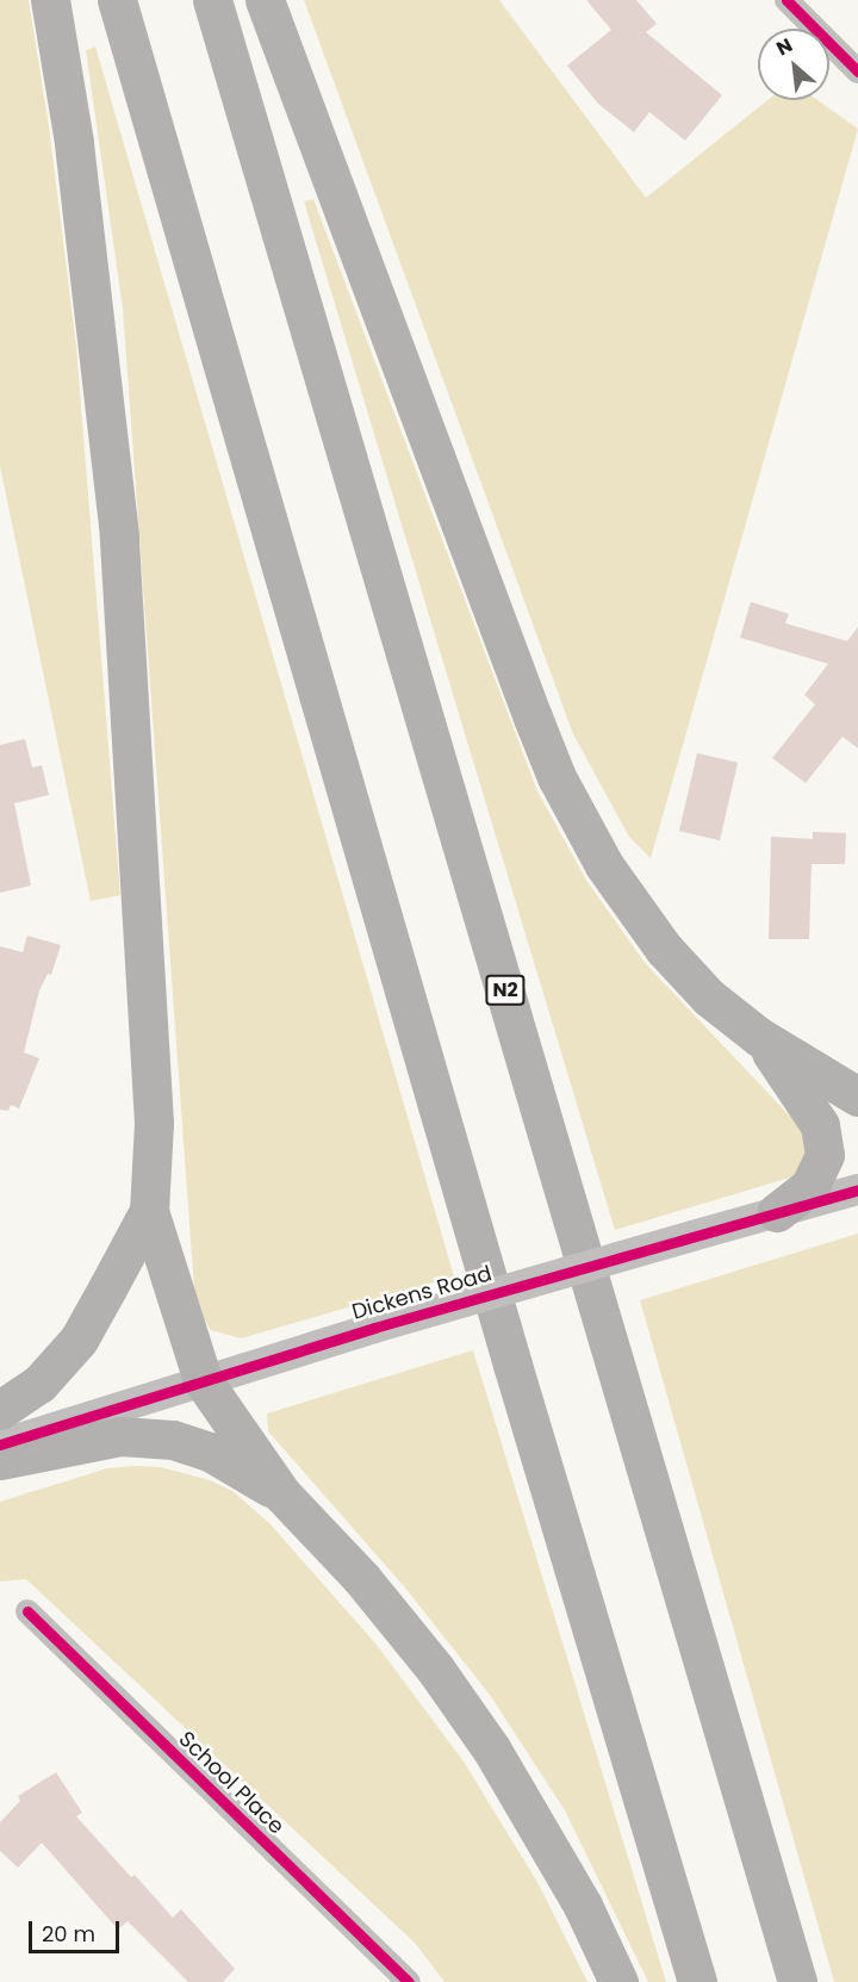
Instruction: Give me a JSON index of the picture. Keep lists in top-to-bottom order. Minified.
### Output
{"streets":{"highway":["N2"],"street":["Dickens Road","School Place"]},"scale_bar":"20 m","north":"top left"}
